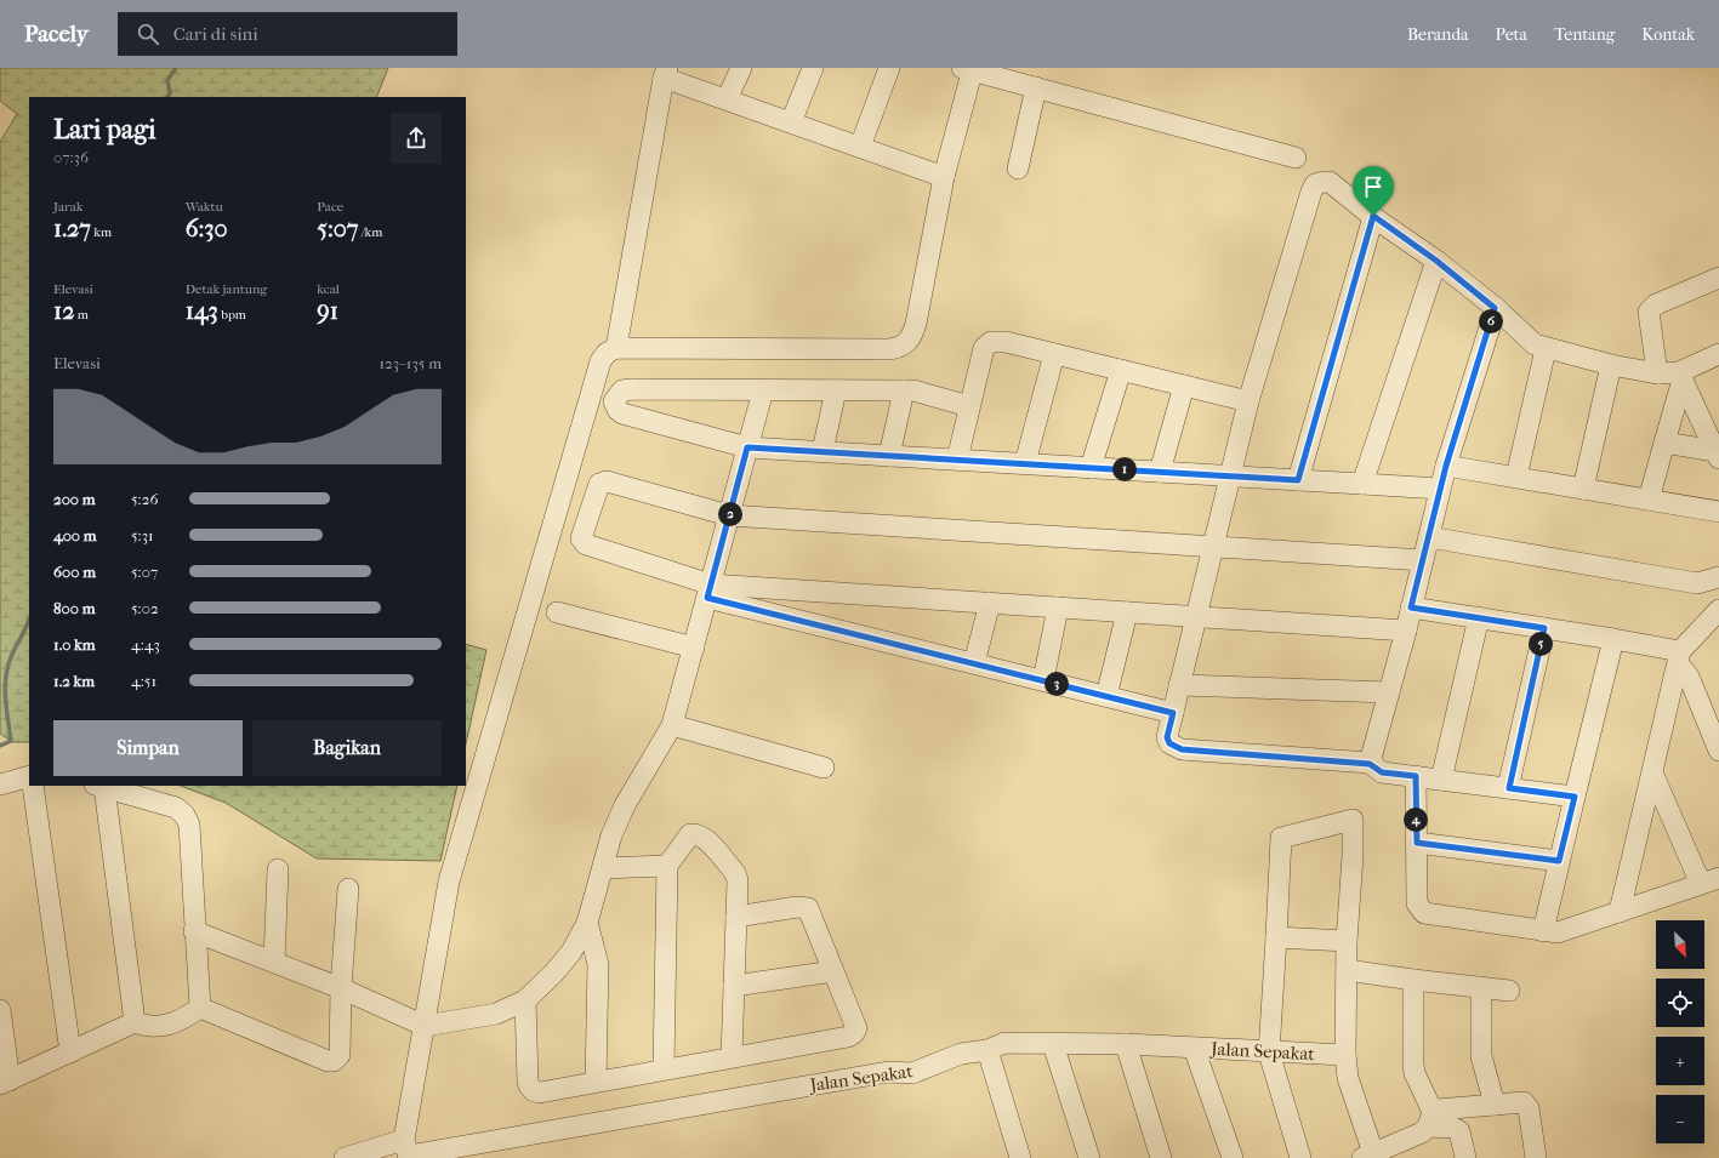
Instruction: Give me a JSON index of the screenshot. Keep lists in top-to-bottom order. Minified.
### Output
{"streets":{"street":["Jalan Sepakat"]},"north":"bottom right","page":{"header":"Pacely","search":"Cari di sini","nav":["Beranda","Peta","Tentang","Kontak"],"heading":["Lari pagi","07:36"],"stats":[["Jarak","1.27 km"],["Waktu","6:30"],["Pace","5:07 /km"],["Elevasi","12 m"],["Detak jantung","143 bpm"],["kcal","91"]],"pins":["6","1","2","5","3","4"],"chart":["Elevasi","123–135 m"],"list":[{"name":"200 m","note":"5:26"},{"name":"400 m","note":"5:31"},{"name":"600 m","note":"5:07"},{"name":"800 m","note":"5:02"},{"name":"1.0 km","note":"4:43"},{"name":"1.2 km","note":"4:51"}],"buttons":["Simpan","Bagikan"],"map_buttons":["+","−"]}}
